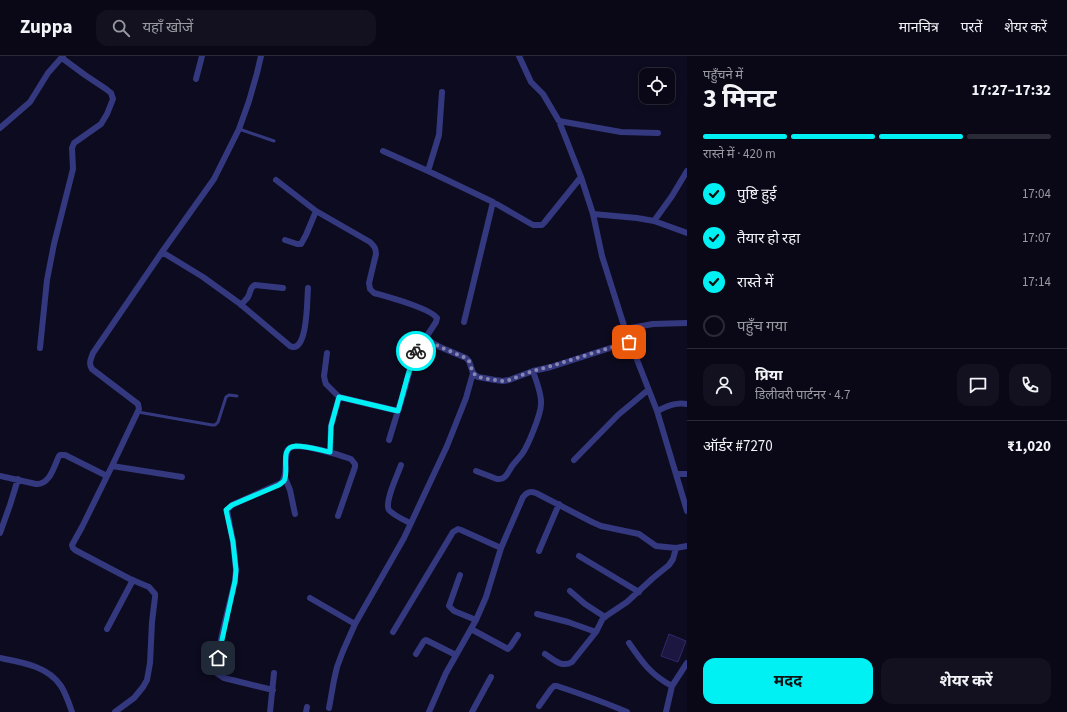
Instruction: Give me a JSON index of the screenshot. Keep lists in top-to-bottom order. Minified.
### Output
{"page":{"header":"Zuppa","search":"यहाँ खोजें","nav":["मानचित्र","परतें","शेयर करें"],"heading":["3 मिनट","पहुँचने में","17:27–17:32"],"panel":["प्रिया","डिलीवरी पार्टनर · 4.7","ऑर्डर #7270","₹1,020"],"bar":"रास्ते में · 420 m","list":[["पुष्टि हुई","17:04"],["तैयार हो रहा","17:07"],["रास्ते में","17:14"],"पहुँच गया"],"buttons":["मदद","शेयर करें"]}}
